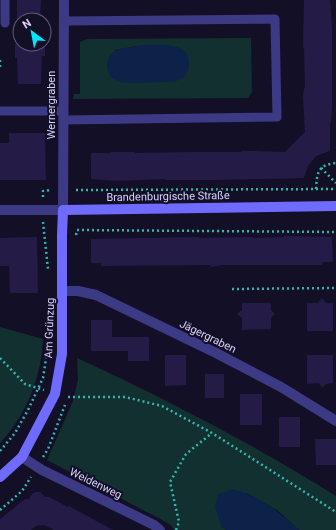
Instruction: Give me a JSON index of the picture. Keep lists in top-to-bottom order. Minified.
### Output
{"streets":{"street":["Wernergraben","Brandenburgische Straße","Am Grünzug","Jägergraben","Weidenweg"]},"crossings":[["Wernergraben","Brandenburgische Straße"],["Wernergraben","Am Grünzug"],["Brandenburgische Straße","Am Grünzug"],["Am Grünzug","Jägergraben"],["Am Grünzug","Weidenweg"]],"north":"top left"}
